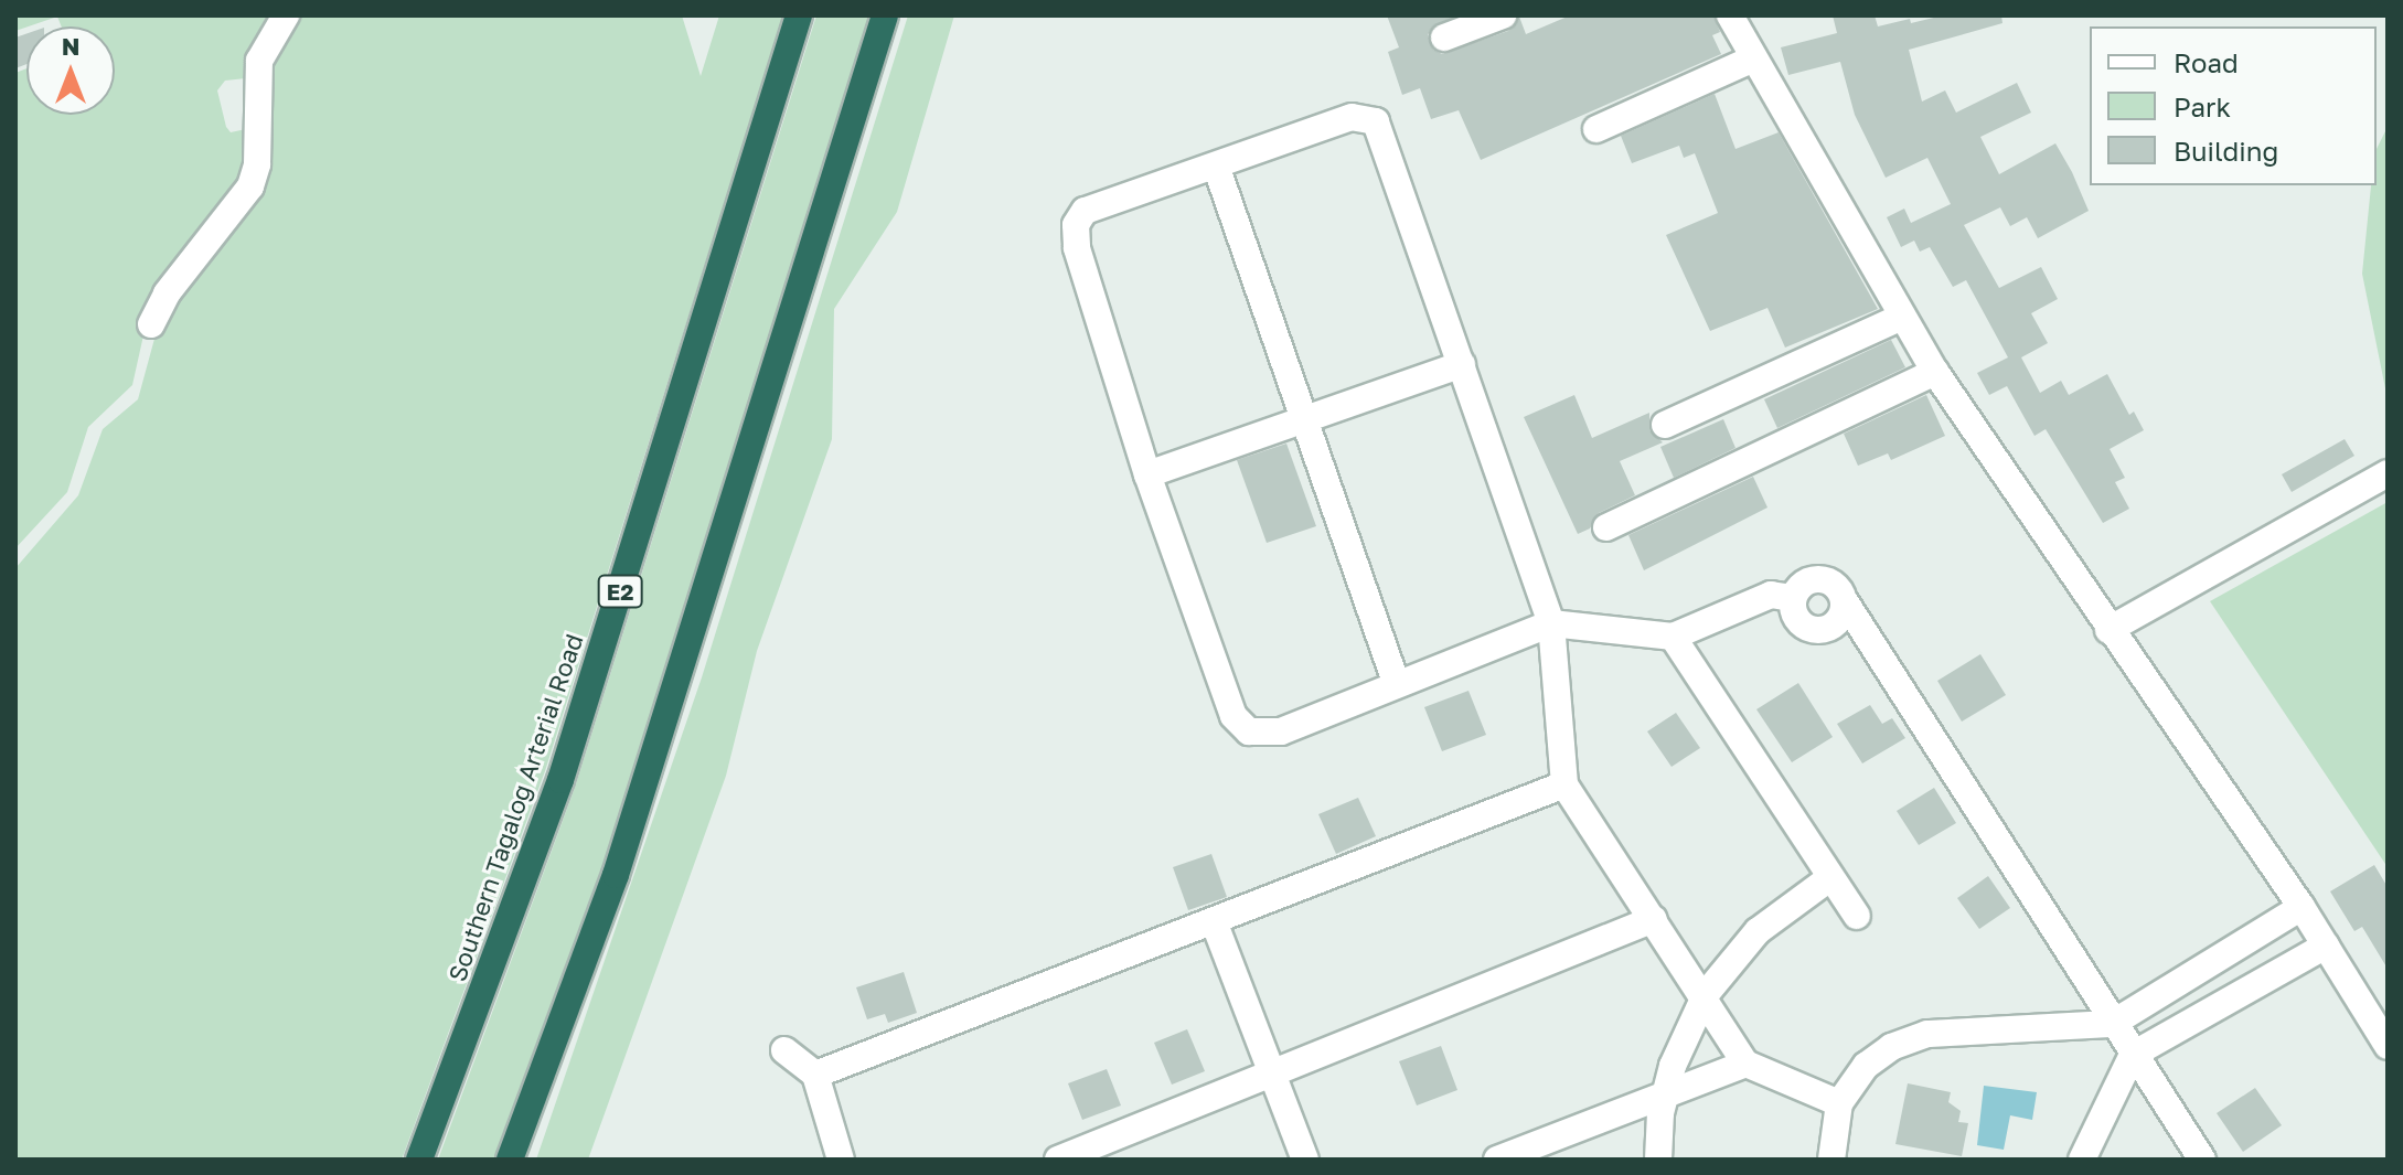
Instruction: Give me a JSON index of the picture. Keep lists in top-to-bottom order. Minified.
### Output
{"streets":{"highway":["E2","Southern Tagalog Arterial Road"]},"legend":["Road","Park","Building"],"north":"top"}
